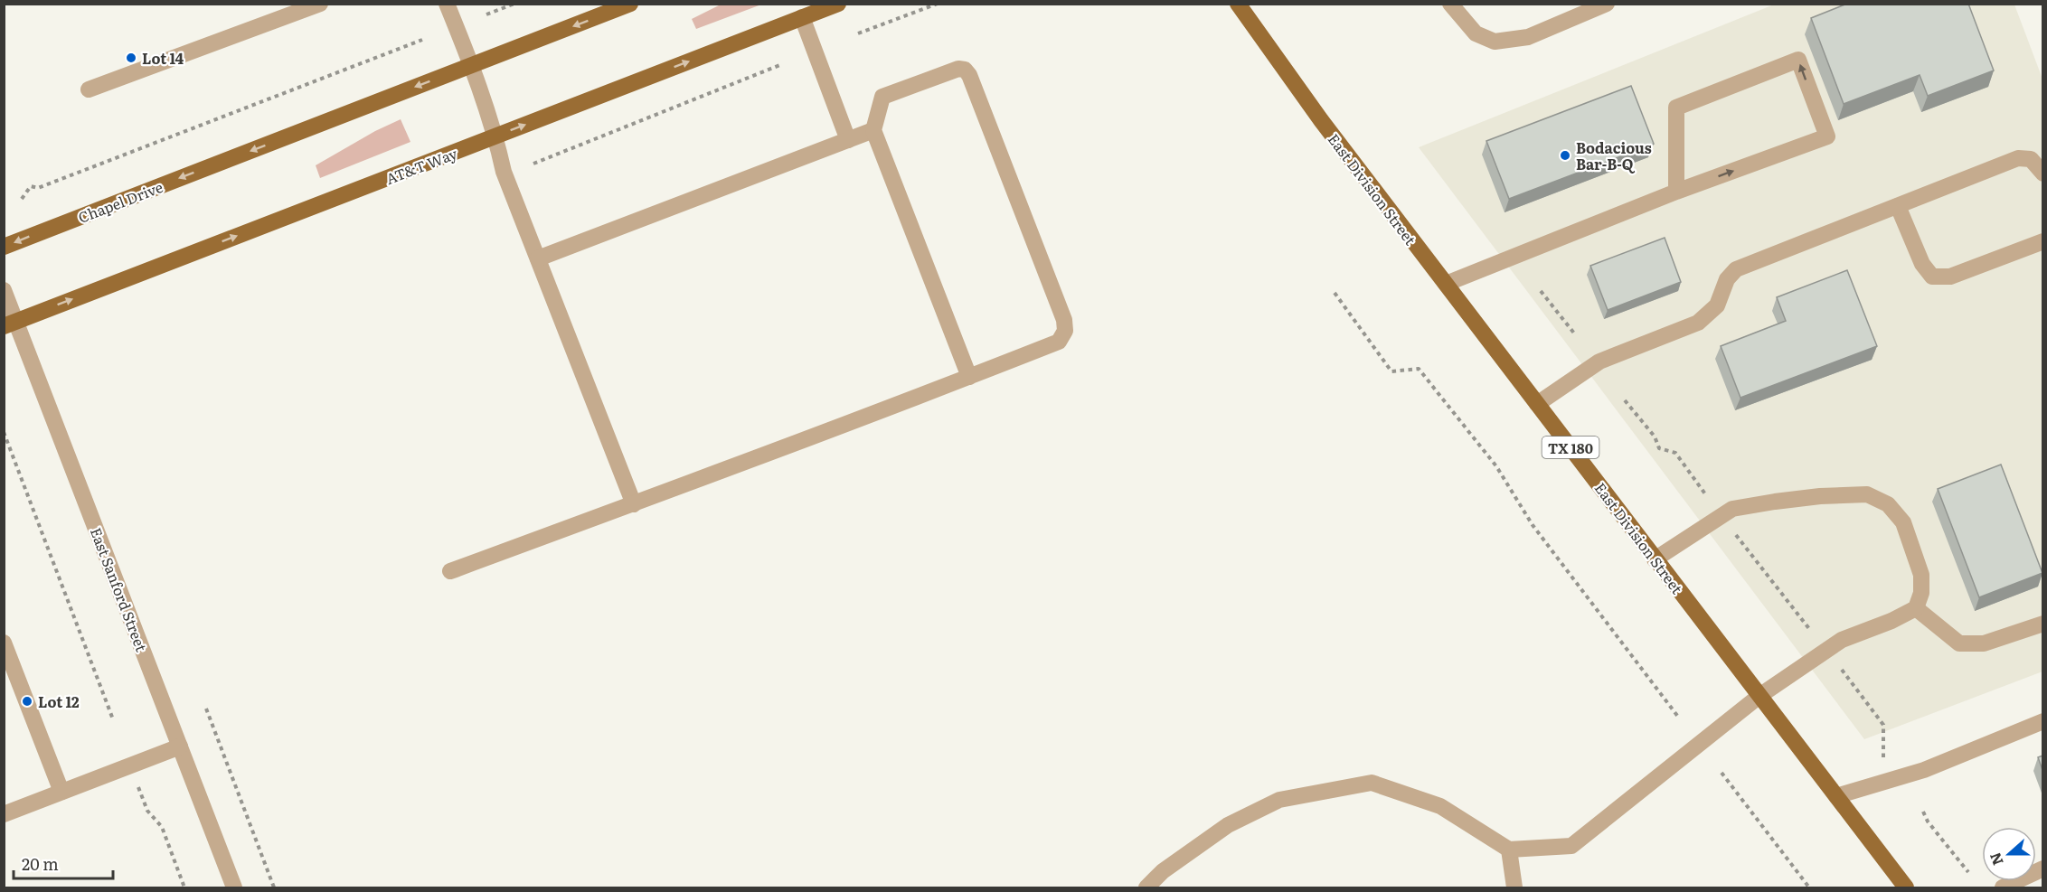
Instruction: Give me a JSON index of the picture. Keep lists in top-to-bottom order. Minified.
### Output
{"streets":{"main road":["AT&T Way","East Division Street","Chapel Drive","TX 180"],"street":["East Sanford Street"]},"crossings":[["AT&T Way","East Sanford Street"]],"one_way":["AT&T Way","Chapel Drive"],"places":["Lot 14","Bodacious Bar-B-Q","Lot 12"],"scale_bar":"20 m","north":"left"}
